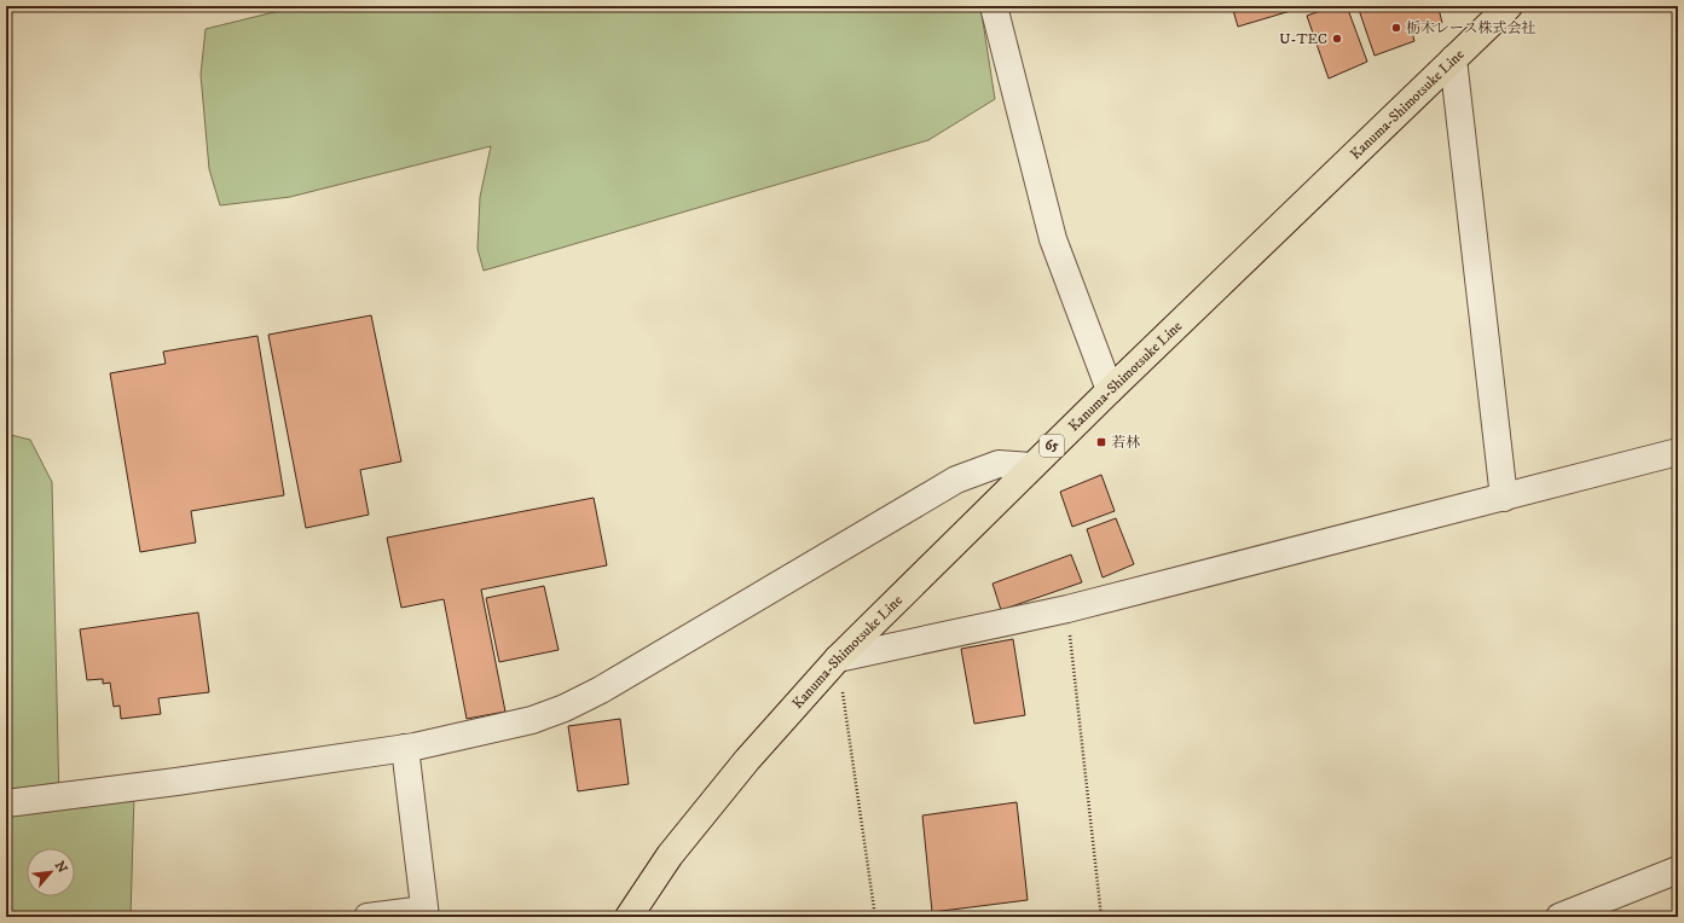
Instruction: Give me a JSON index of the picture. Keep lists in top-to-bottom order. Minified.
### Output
{"streets":{"main road":["Kanuma-Shimotsuke Line","65"]},"places":{"other":["栃木レース株式会社","U-TEC"],"transit":["若林"]},"north":"top right"}
